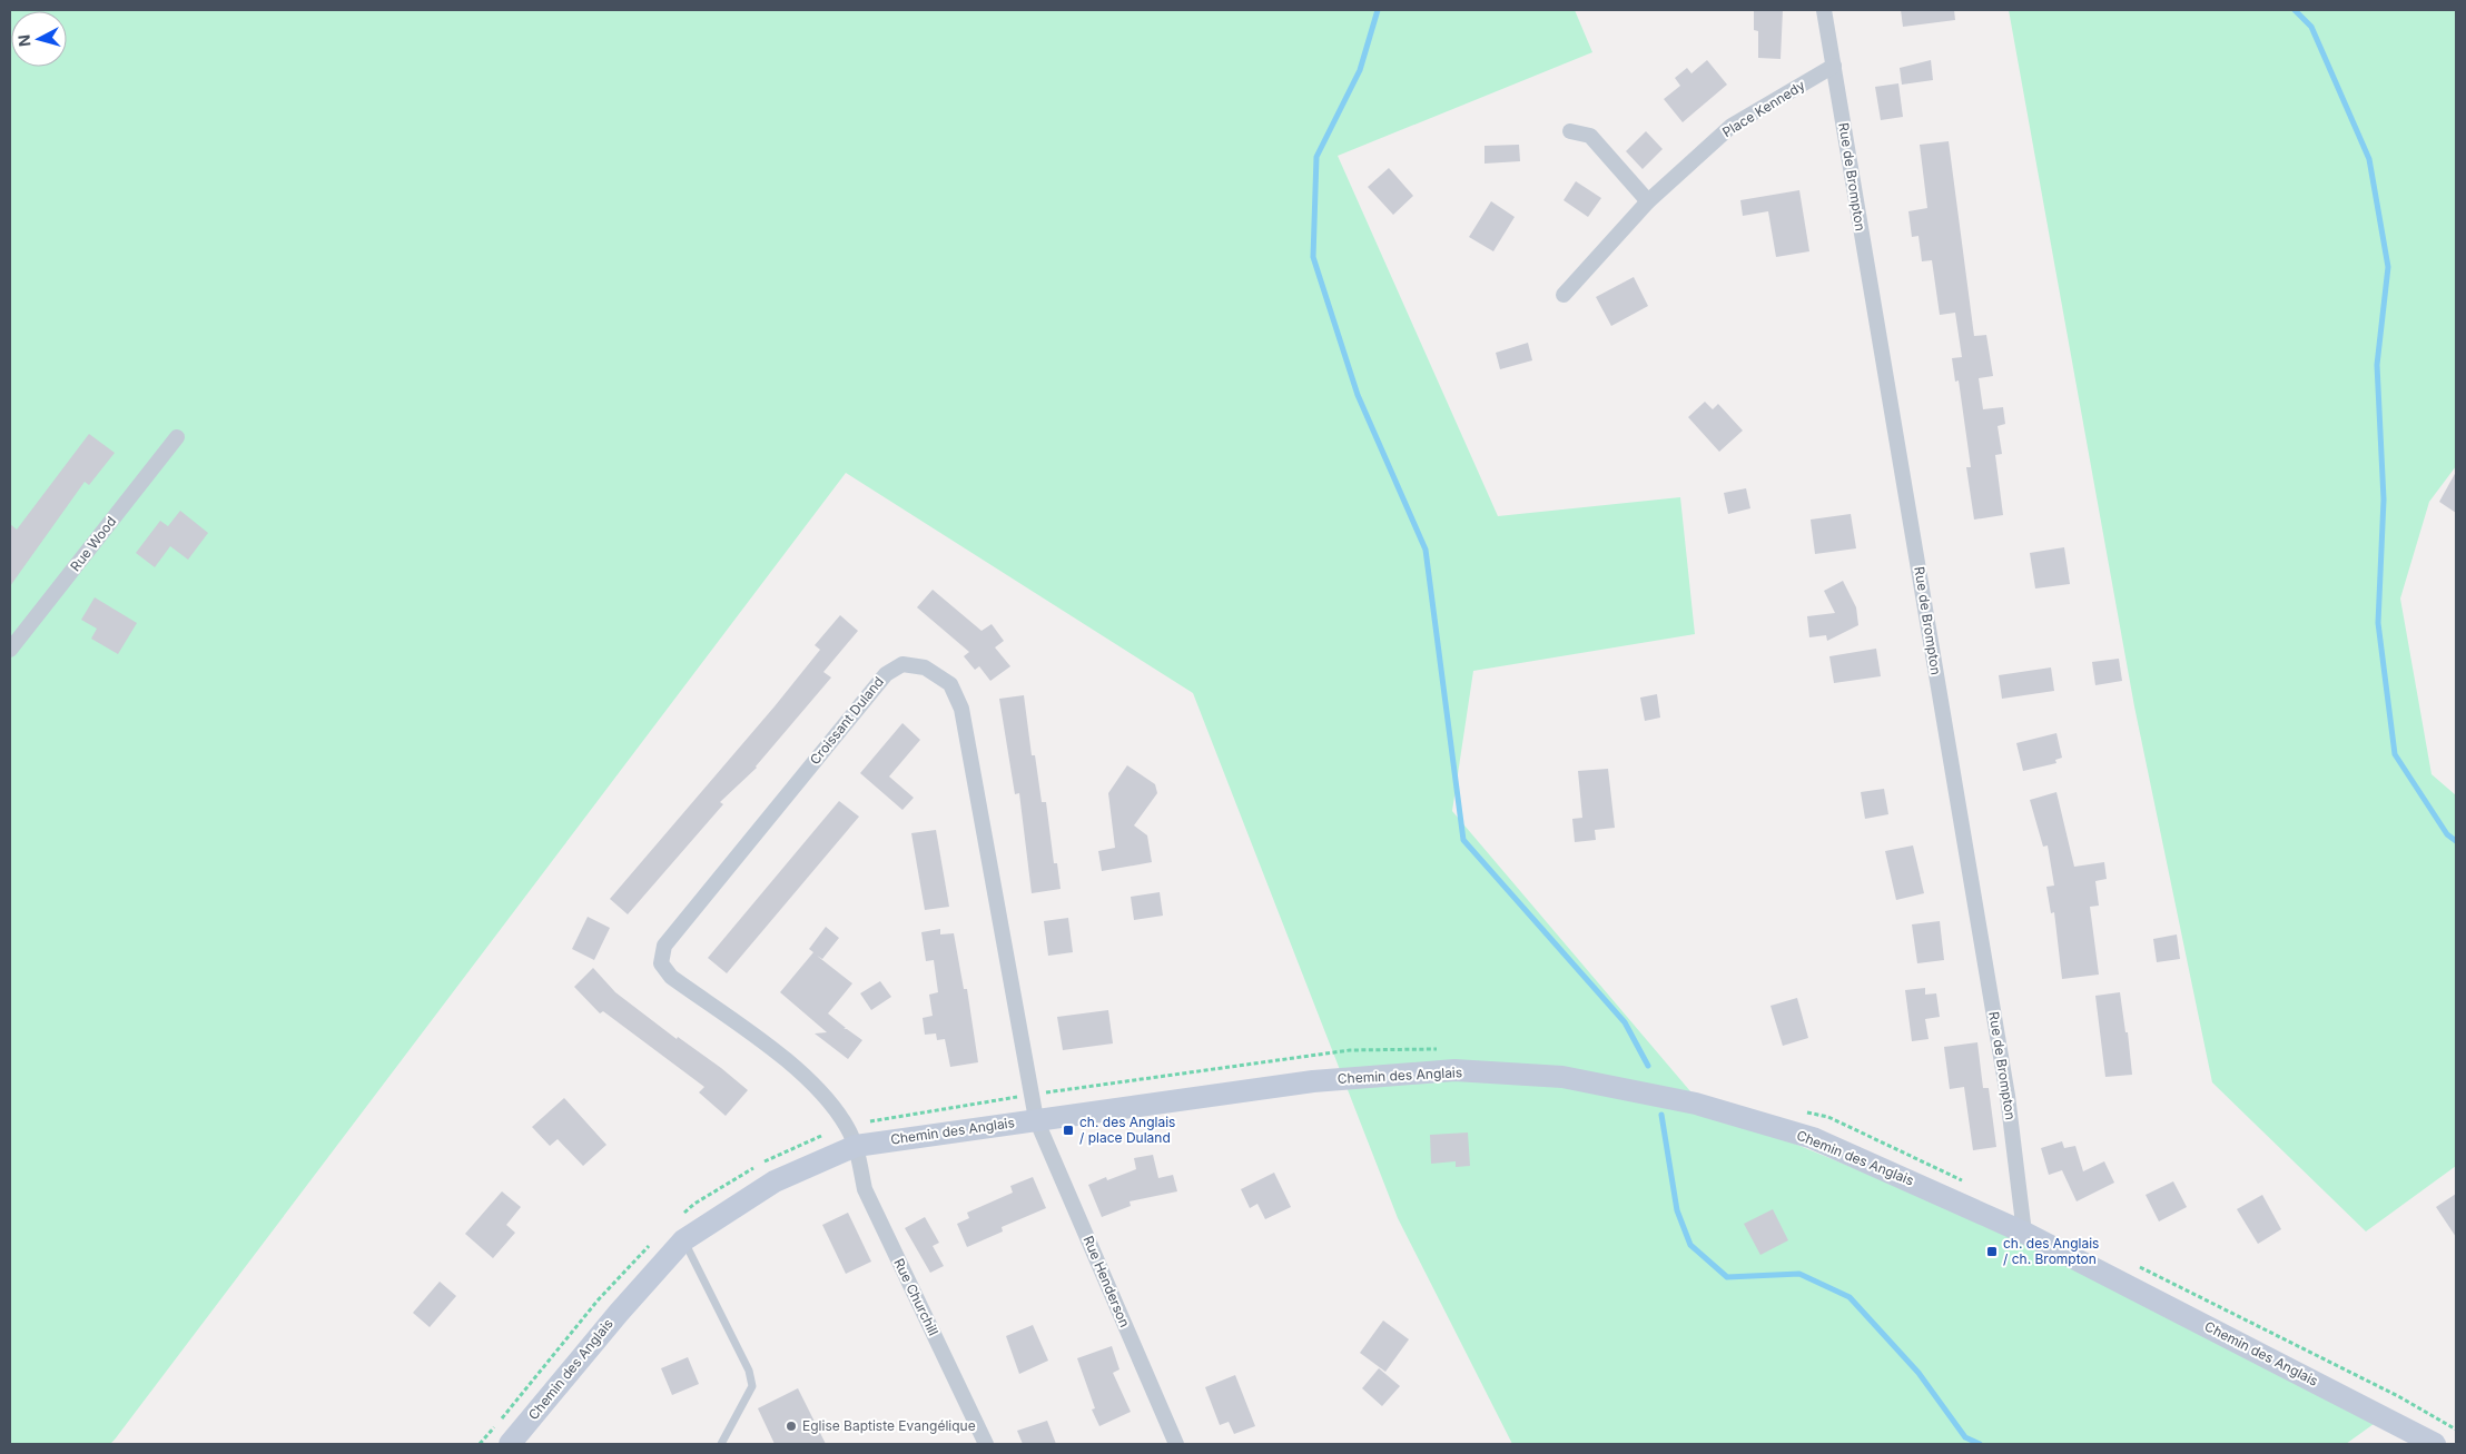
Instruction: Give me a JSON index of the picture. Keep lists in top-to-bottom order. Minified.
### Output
{"streets":{"street":["Place Kennedy","Rue de Brompton","Rue Wood","Croissant Duland","Chemin des Anglais","Rue Henderson","Rue Churchill"]},"crossings":[["Place Kennedy","Rue de Brompton"],["Rue de Brompton","Chemin des Anglais"],["Croissant Duland","Chemin des Anglais"],["Croissant Duland","Rue Henderson"],["Croissant Duland","Rue Churchill"],["Chemin des Anglais","Rue Henderson"],["Chemin des Anglais","Rue Churchill"]],"places":{"transit":["ch. des Anglais / place Duland","ch. des Anglais / ch. Brompton"],"other":["Eglise Baptiste Evangélique"]},"north":"left"}
